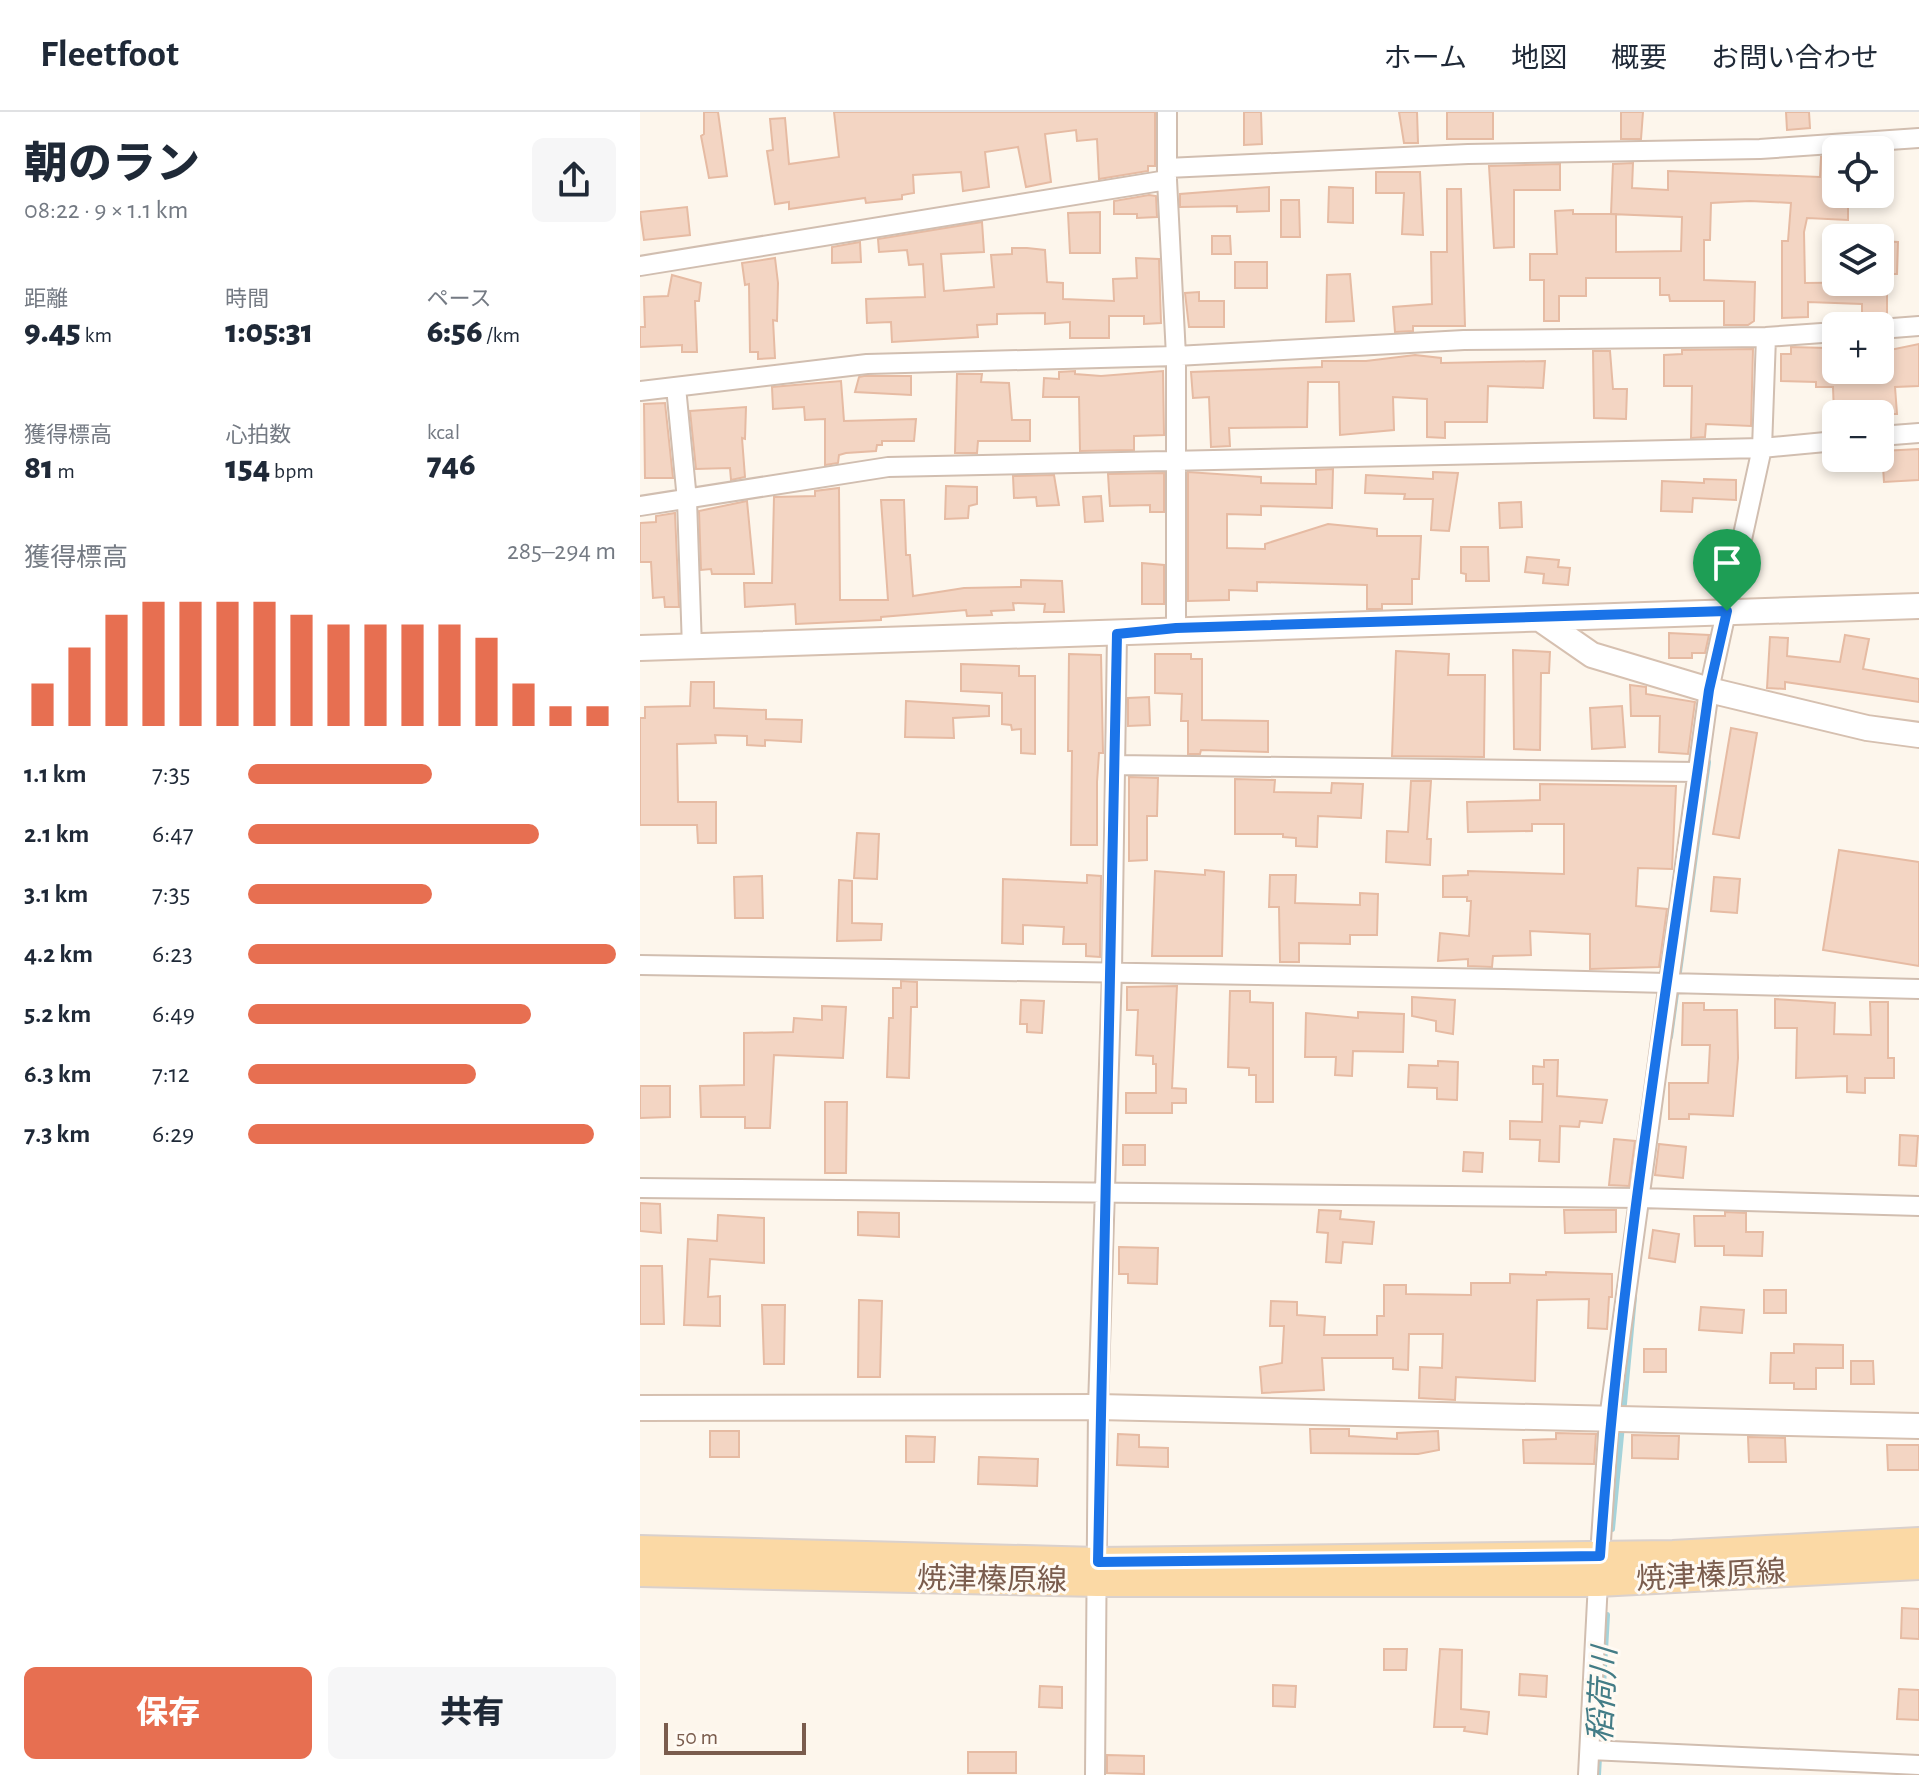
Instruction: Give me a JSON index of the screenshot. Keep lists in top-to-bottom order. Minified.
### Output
{"streets":{"main road":["焼津榛原線"]},"water":["稻荷川"],"scale_bar":"50 m","page":{"header":"Fleetfoot","nav":["ホーム","地図","概要","お問い合わせ"],"heading":["朝のラン","08:22 · 9 × 1.1 km"],"map_buttons":["+","−"],"stats":[["距離","9.45 km"],["時間","1:05:31"],["ペース","6:56 /km"],["獲得標高","81 m"],["心拍数","154 bpm"],["kcal","746"]],"chart":["獲得標高","285–294 m"],"list":[{"name":"1.1 km","note":"7:35"},{"name":"2.1 km","note":"6:47"},{"name":"3.1 km","note":"7:35"},{"name":"4.2 km","note":"6:23"},{"name":"5.2 km","note":"6:49"},{"name":"6.3 km","note":"7:12"},{"name":"7.3 km","note":"6:29"}],"buttons":["保存","共有"],"scale":"50 m"}}
